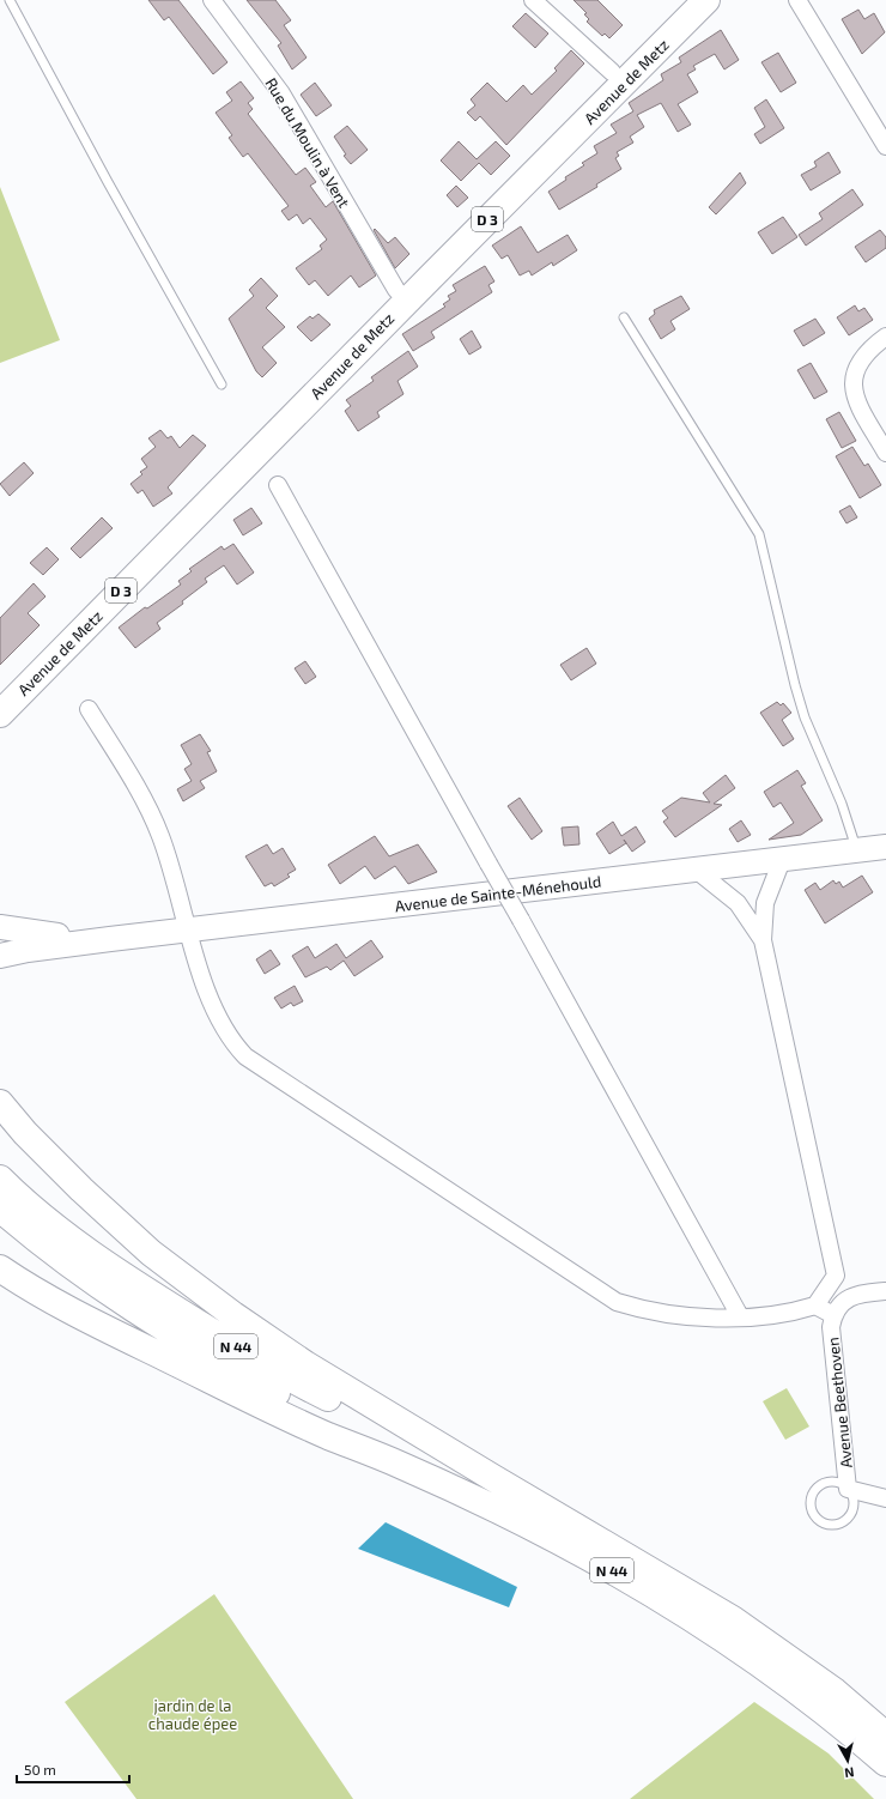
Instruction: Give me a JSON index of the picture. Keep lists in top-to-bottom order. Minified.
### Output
{"streets":{"main road":["Avenue de Metz","D 3","Avenue de Sainte-Ménehould","N 44"],"street":["Rue du Moulin à Vent","Avenue Beethoven"]},"crossings":[["Avenue de Metz","Rue du Moulin à Vent"]],"parks":["jardin de la chaude épee"],"scale_bar":"50 m","north":"bottom"}
